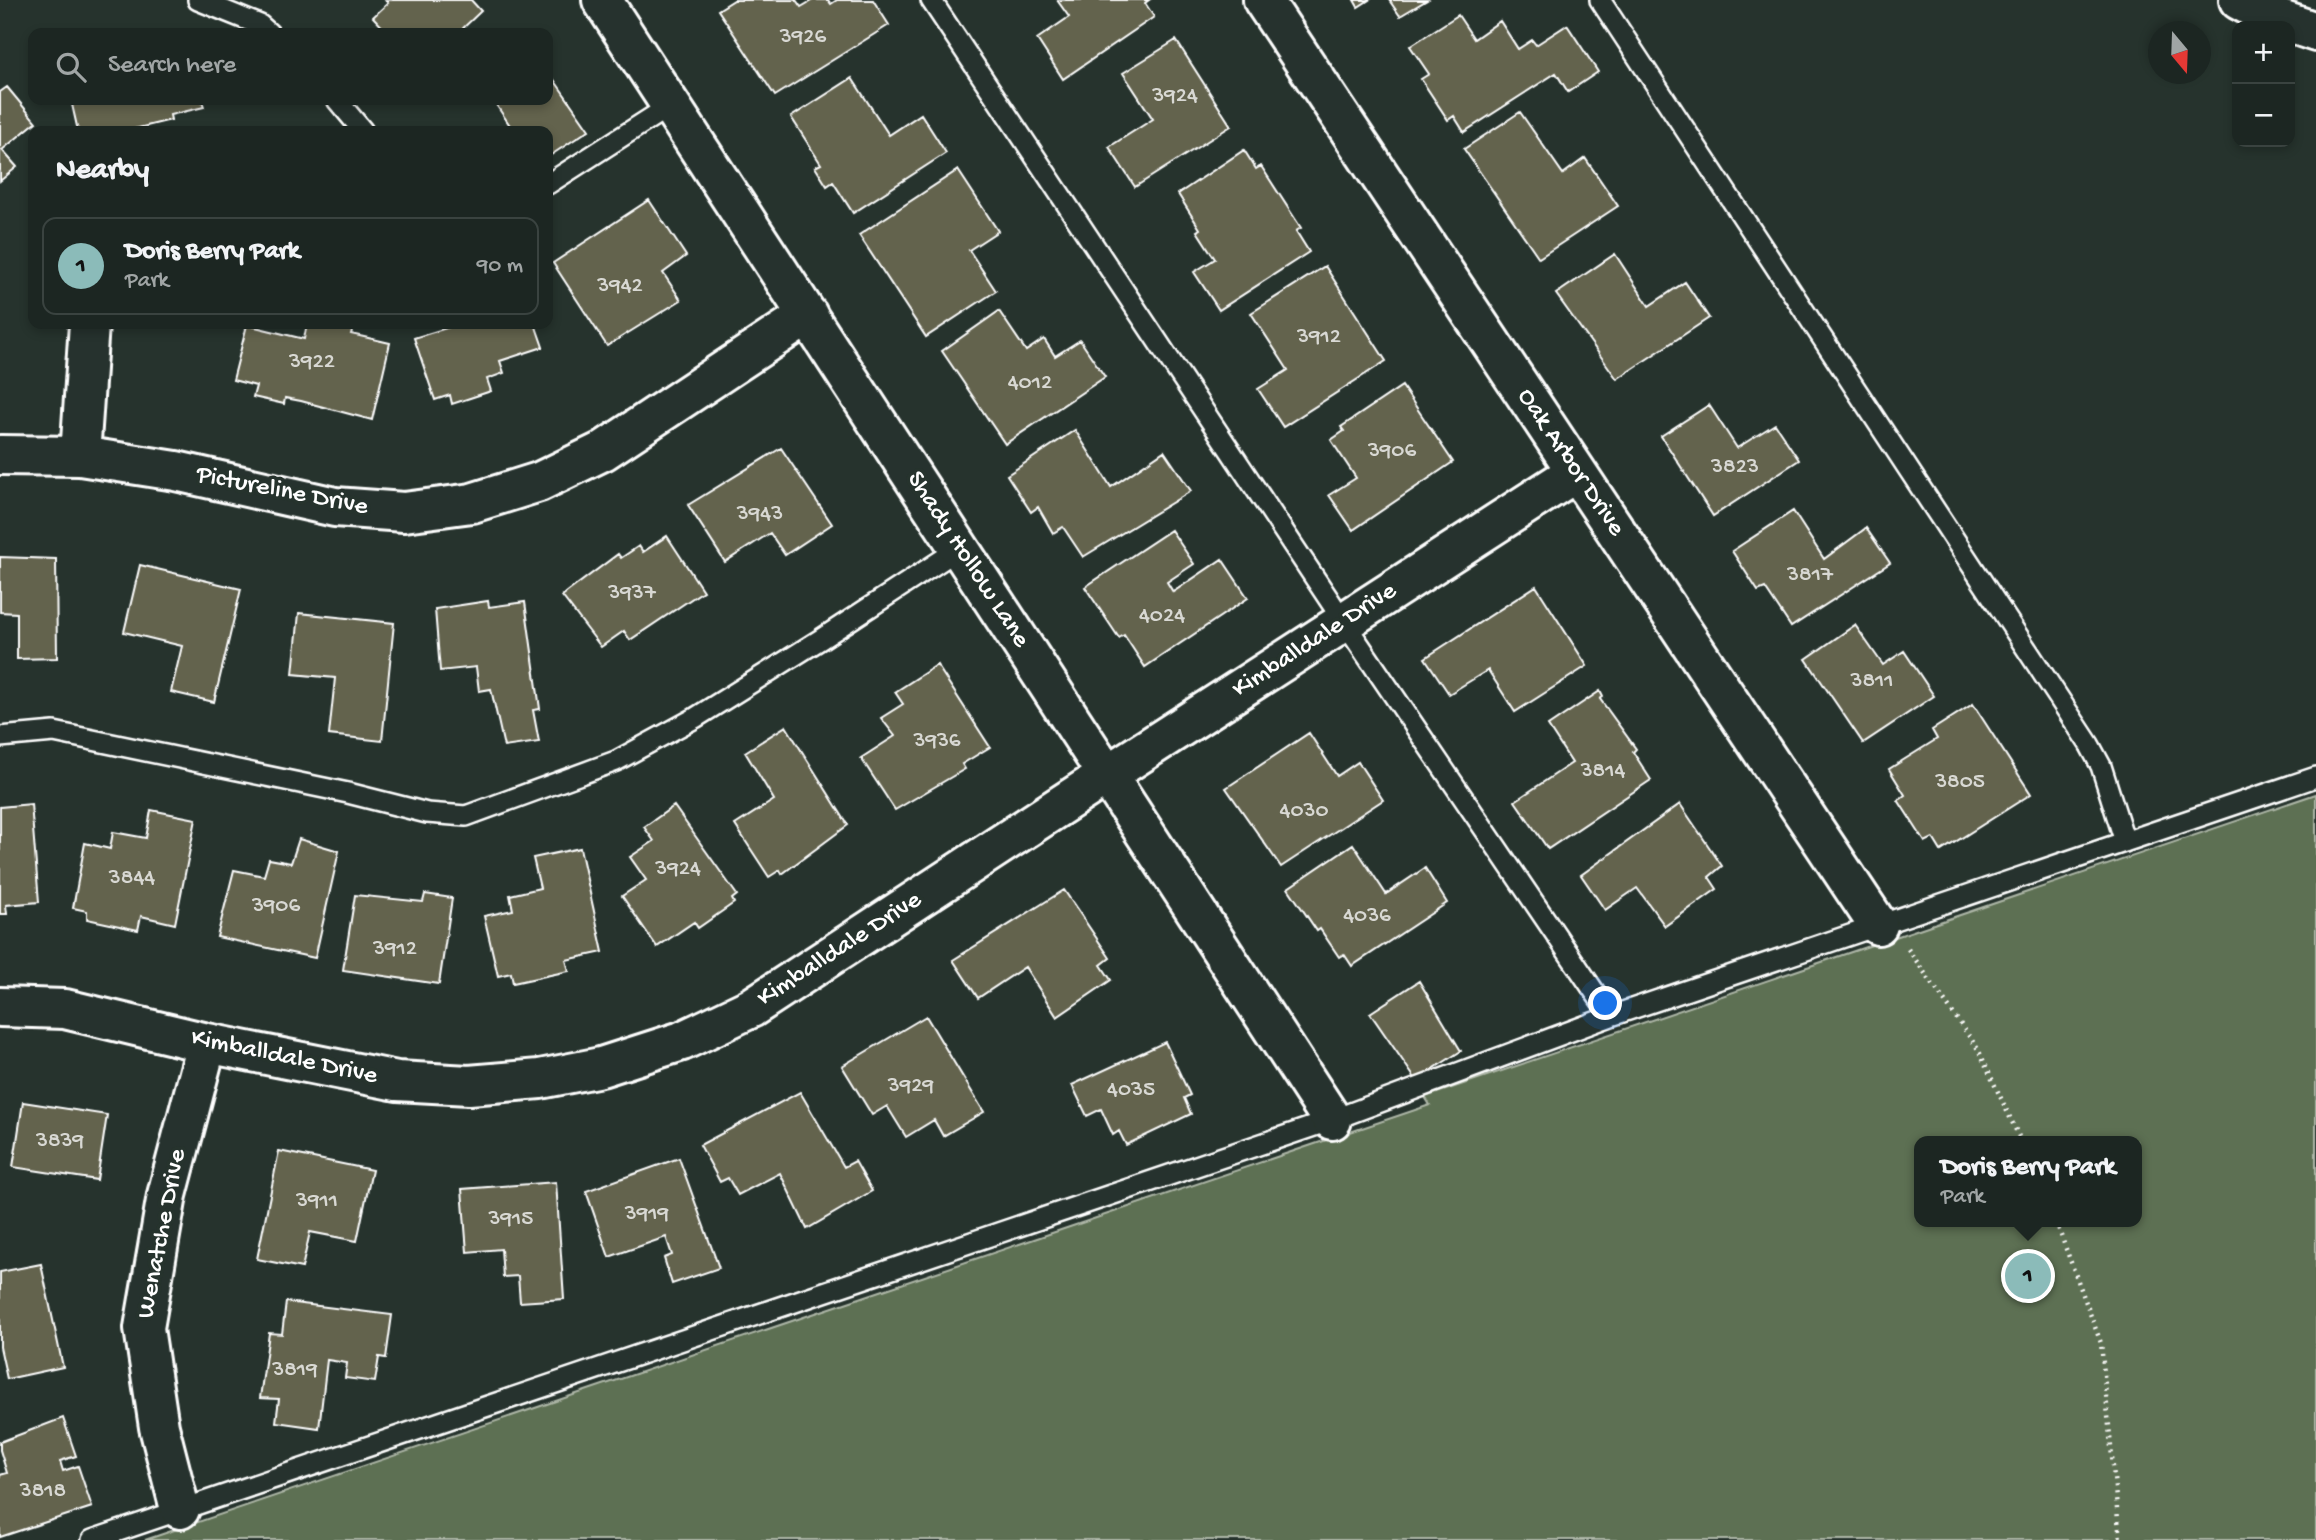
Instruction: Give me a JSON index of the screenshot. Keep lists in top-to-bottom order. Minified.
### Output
{"streets":{"street":["Oak Arbor Drive","Pictureline Drive","Shady Hollow Lane","Kimballdale Drive","Wenatche Drive"]},"crossings":[["Oak Arbor Drive","Kimballdale Drive"],["Pictureline Drive","Shady Hollow Lane"],["Shady Hollow Lane","Kimballdale Drive"],["Kimballdale Drive","Wenatche Drive"]],"house_numbers":["3926","3924","3942","3912","3922","4012","3906","3823","3943","3817","3937","4024","3811","3936","3814","3805","4030","3924","3844","3906","4036","3912","3929","4035","3839","3911","3919","3915","3819","3818"],"north":"bottom","page":{"map_buttons":["+","−"],"search":"Search here","heading":"Nearby","list":[{"mark":"1","name":"Doris Berry Park","note":"Park","value":"90 m"}],"popup":["Doris Berry Park","Park"],"pins":"1"}}
